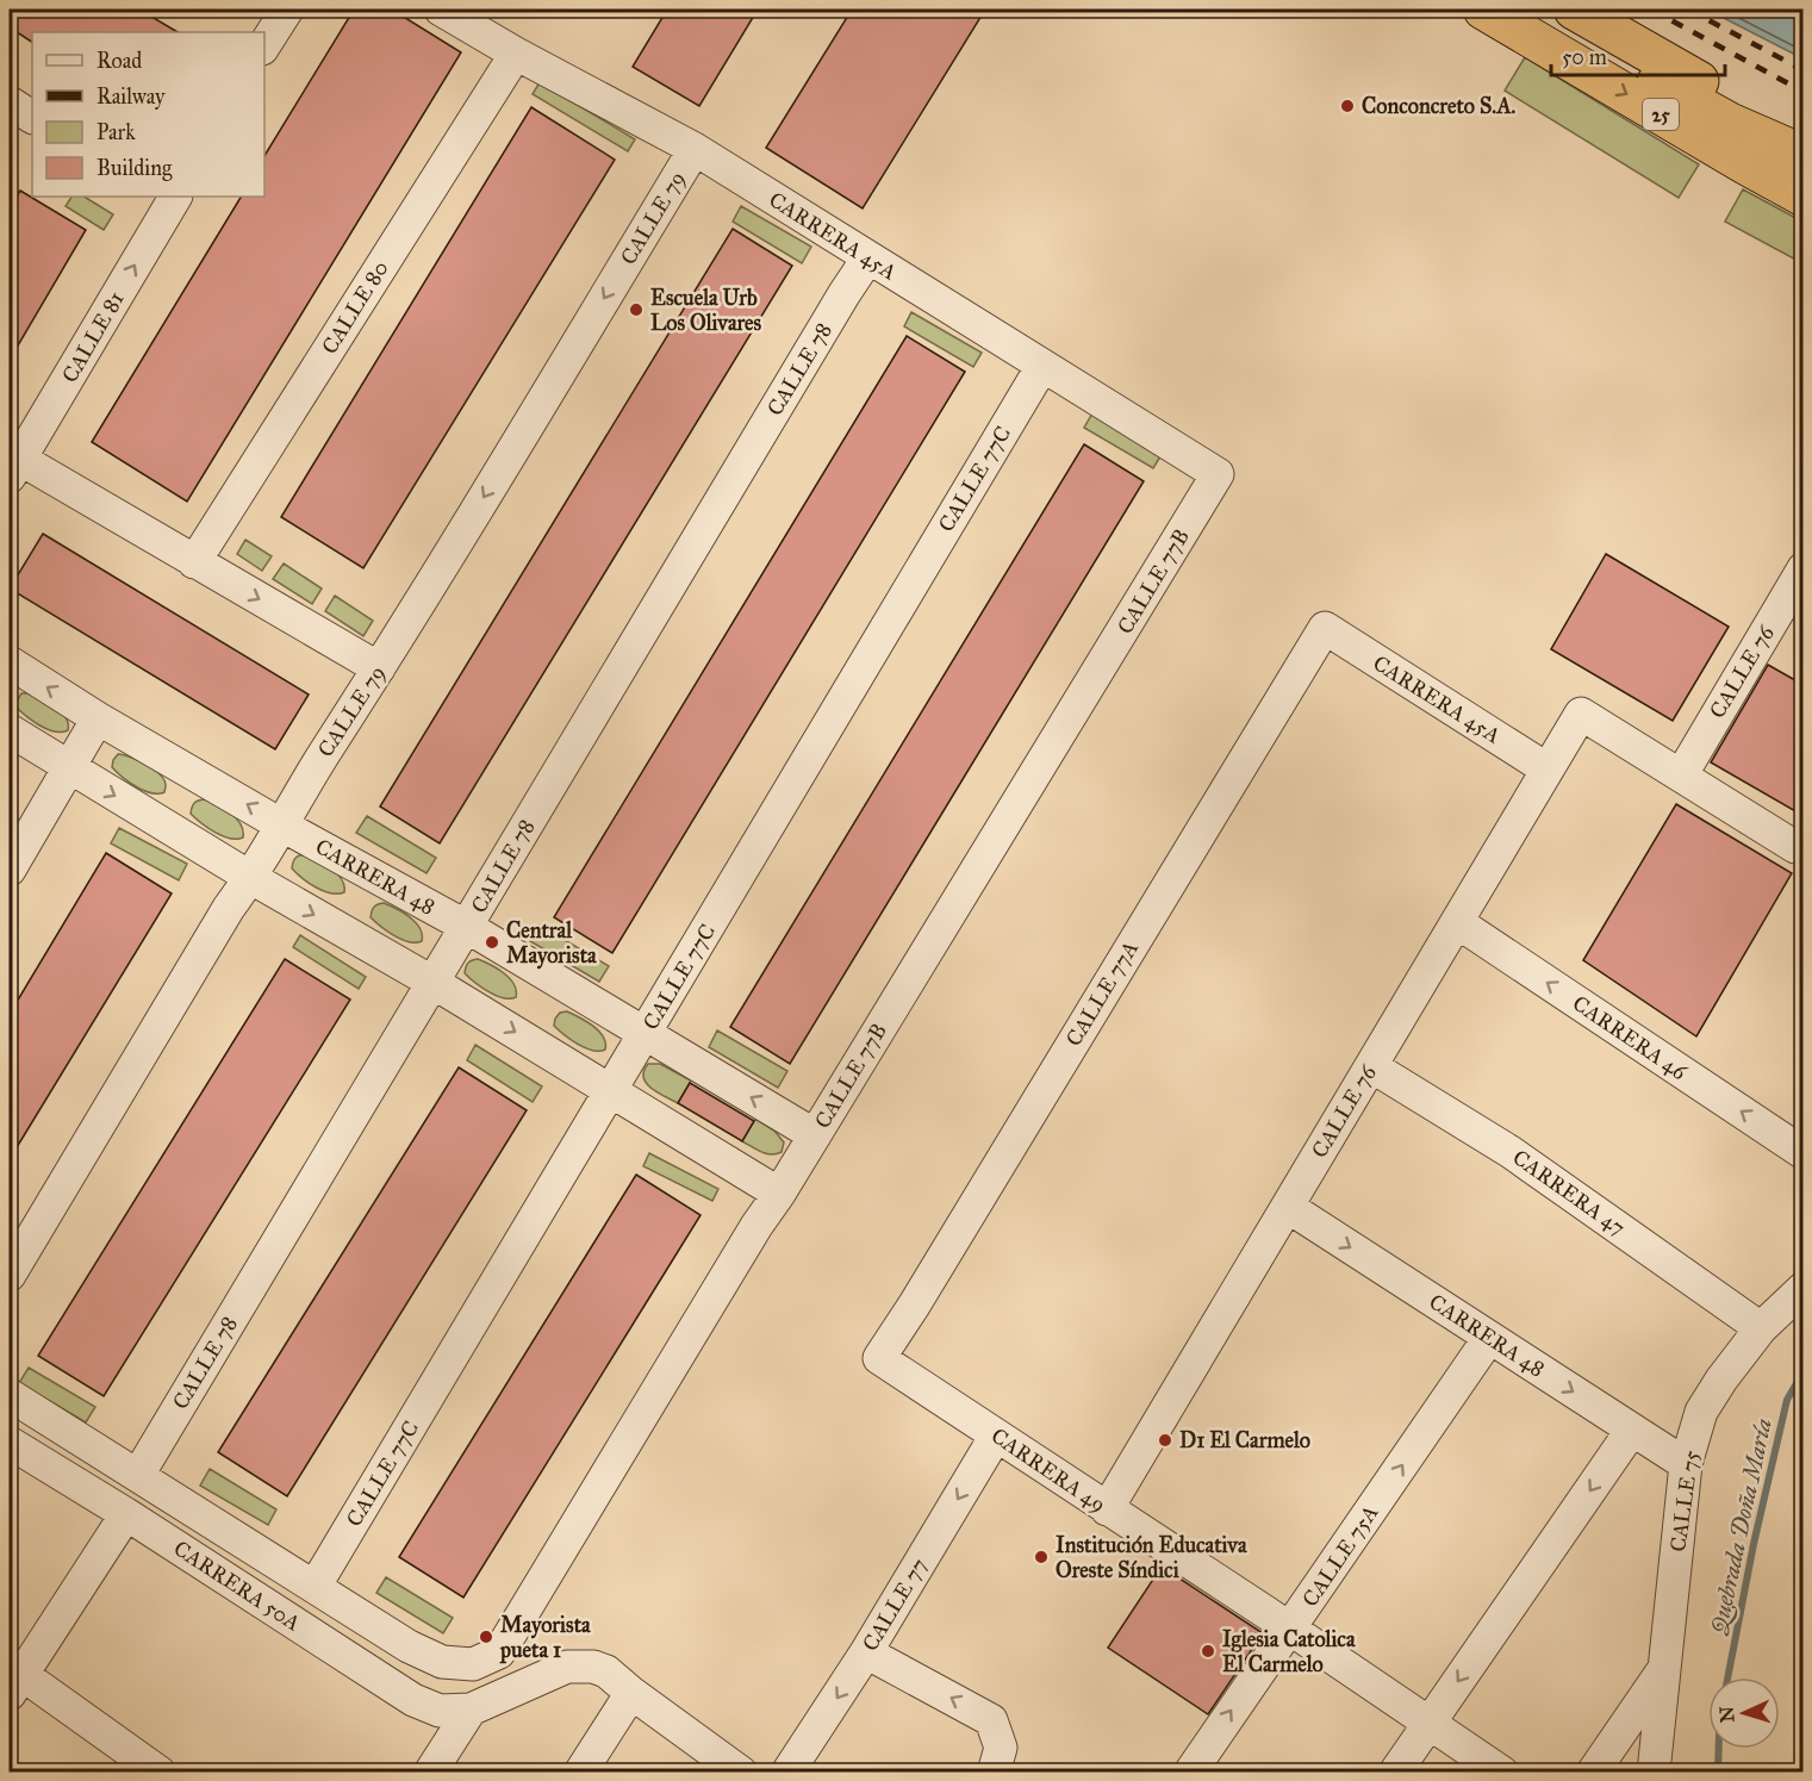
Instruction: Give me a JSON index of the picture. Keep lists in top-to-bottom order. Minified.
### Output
{"streets":{"highway":["25"],"street":["CALLE 79","CARRERA 45A","CALLE 80","CALLE 81","CALLE 78","CALLE 77C","CALLE 77B","CALLE 76","CARRERA 48","CALLE 77A","CARRERA 46","CARRERA 47","CARRERA 49","CALLE 75","CALLE 75A","CARRERA 50A","CALLE 77"]},"crossings":[["CALLE 79","CARRERA 45A"],["CALLE 79","CARRERA 48"],["CARRERA 45A","CALLE 80"],["CARRERA 45A","CALLE 78"],["CARRERA 45A","CALLE 77C"],["CARRERA 45A","CALLE 77B"],["CARRERA 45A","CALLE 76"],["CARRERA 45A","CALLE 77A"],["CALLE 78","CARRERA 48"],["CALLE 77C","CALLE 77B"],["CALLE 77C","CARRERA 48"],["CALLE 77B","CARRERA 48"],["CALLE 76","CARRERA 48"],["CALLE 76","CARRERA 46"],["CALLE 76","CARRERA 47"],["CALLE 76","CARRERA 49"],["CARRERA 48","CALLE 75"],["CARRERA 48","CALLE 75A"],["CALLE 77A","CARRERA 49"],["CARRERA 47","CALLE 75"],["CARRERA 49","CALLE 75A"],["CARRERA 49","CALLE 77"]],"one_way":["CALLE 79","CALLE 81","CALLE 77"],"water":["Quebrada Doña María"],"places":["Conconcreto S.A.","Escuela Urb Los Olivares","Central Mayorista","D1 El Carmelo","Institución Educativa Oreste Síndici","Mayorista pueta 1","Iglesia Catolica El Carmelo"],"legend":["Road","Railway","Park","Building"],"scale_bar":"50 m","north":"left"}
